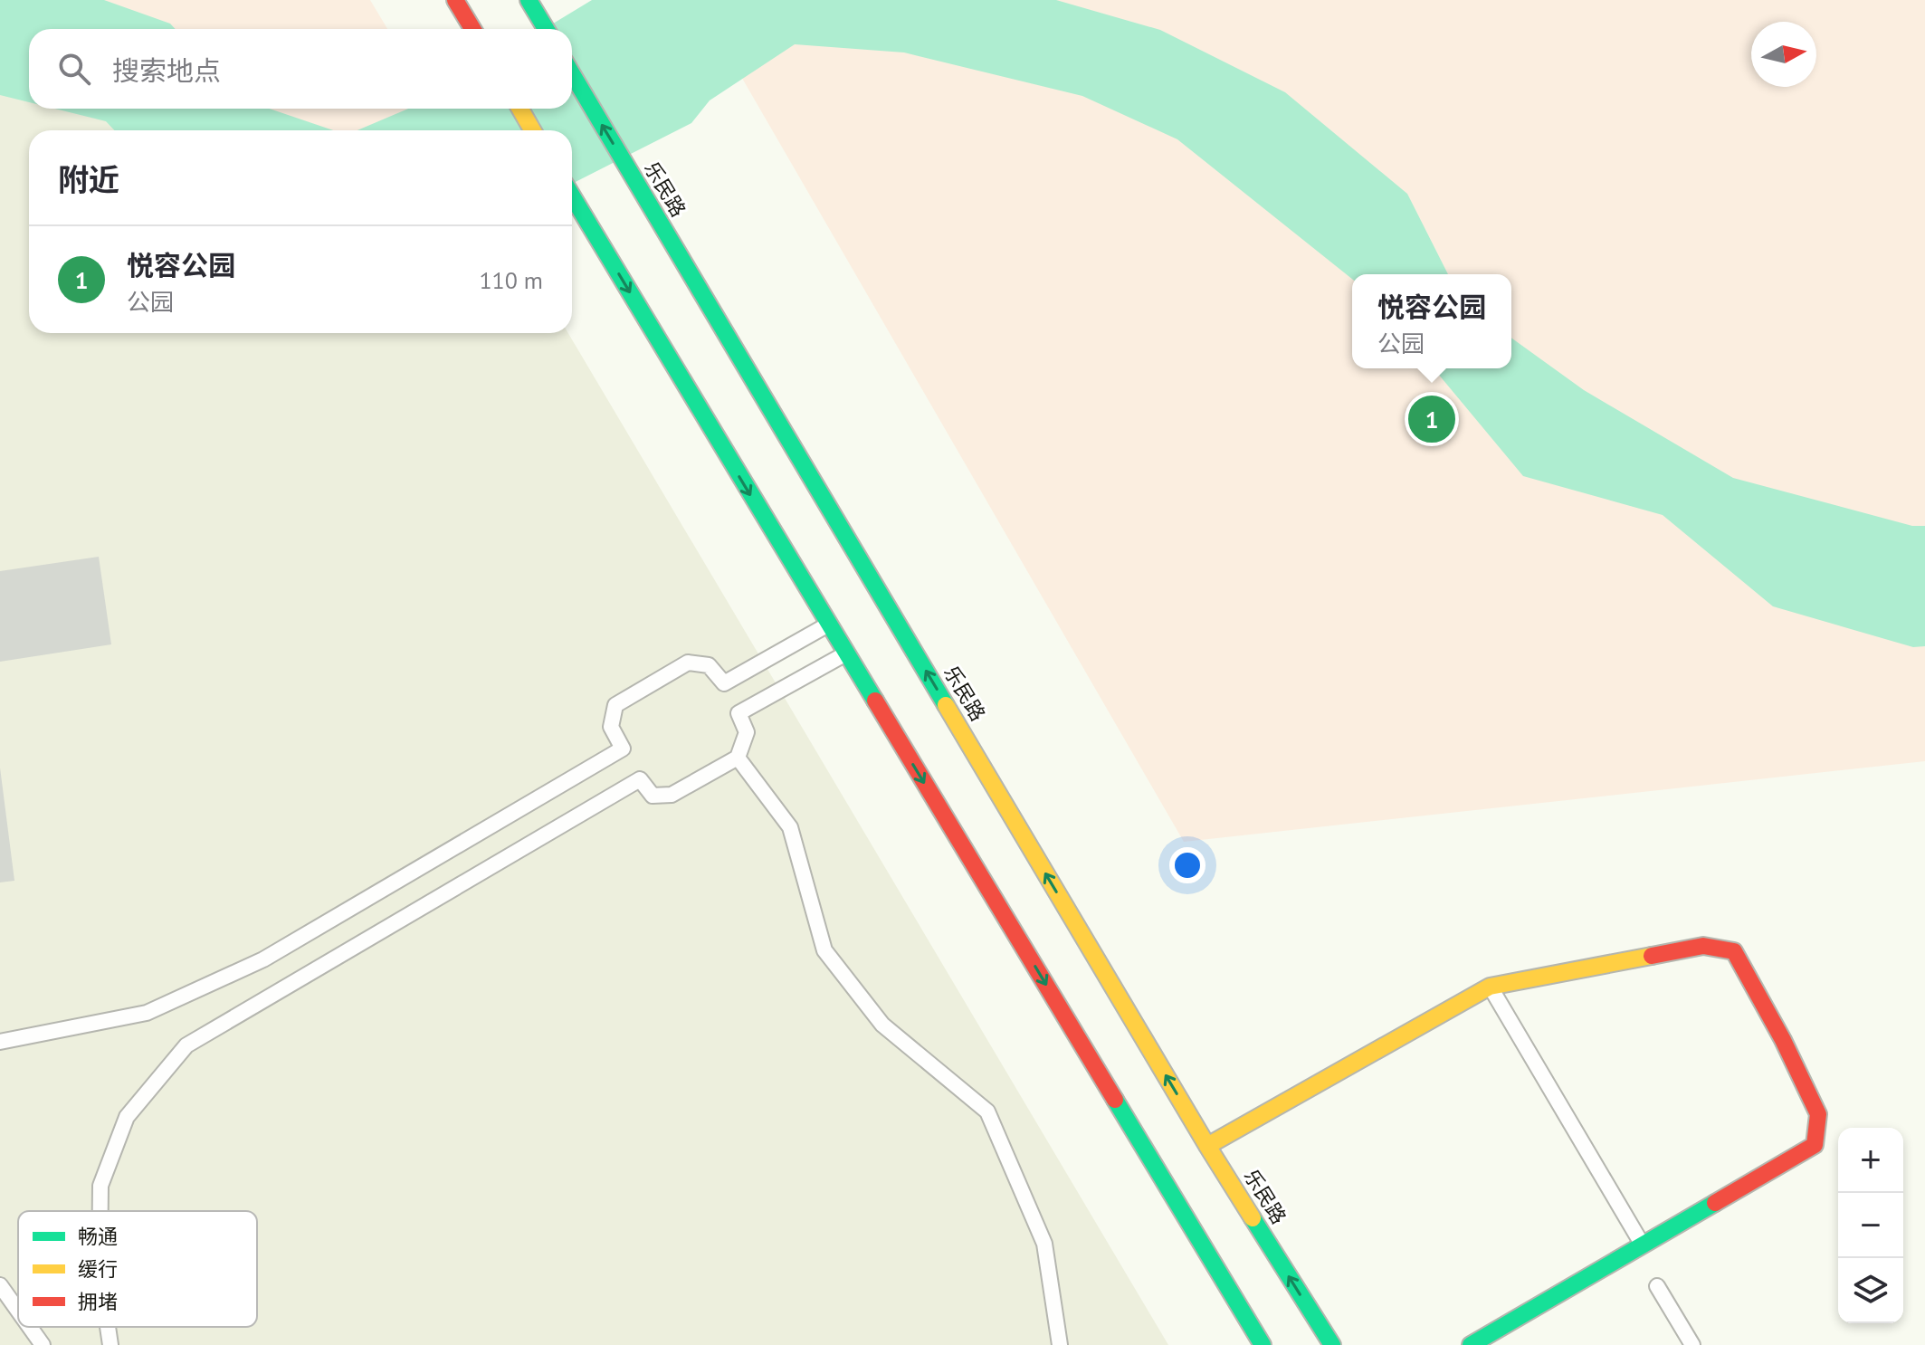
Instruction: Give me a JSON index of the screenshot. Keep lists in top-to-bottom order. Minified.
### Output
{"streets":{"main road":["乐民路"]},"legend":["畅通","缓行","拥堵"],"north":"right","page":{"search":"搜索地点","heading":"附近","list":[{"mark":"1","name":"悦容公园","note":"公园","value":"110 m"}],"popup":["悦容公园","公园"],"pins":"1","map_buttons":["+","−"]}}
